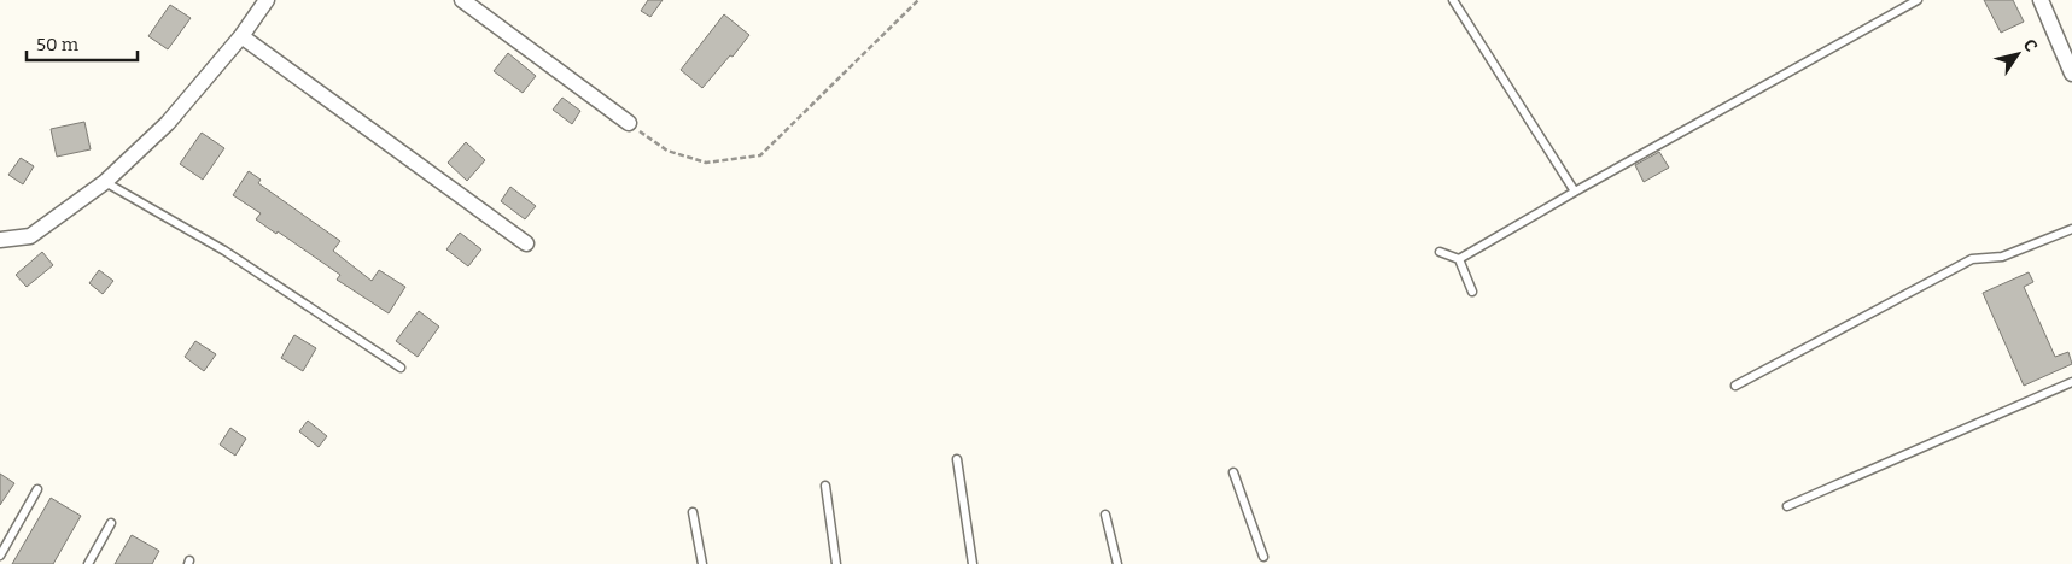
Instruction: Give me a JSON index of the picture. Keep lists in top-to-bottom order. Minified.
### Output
{"scale_bar":"50 m","north":"top right"}
